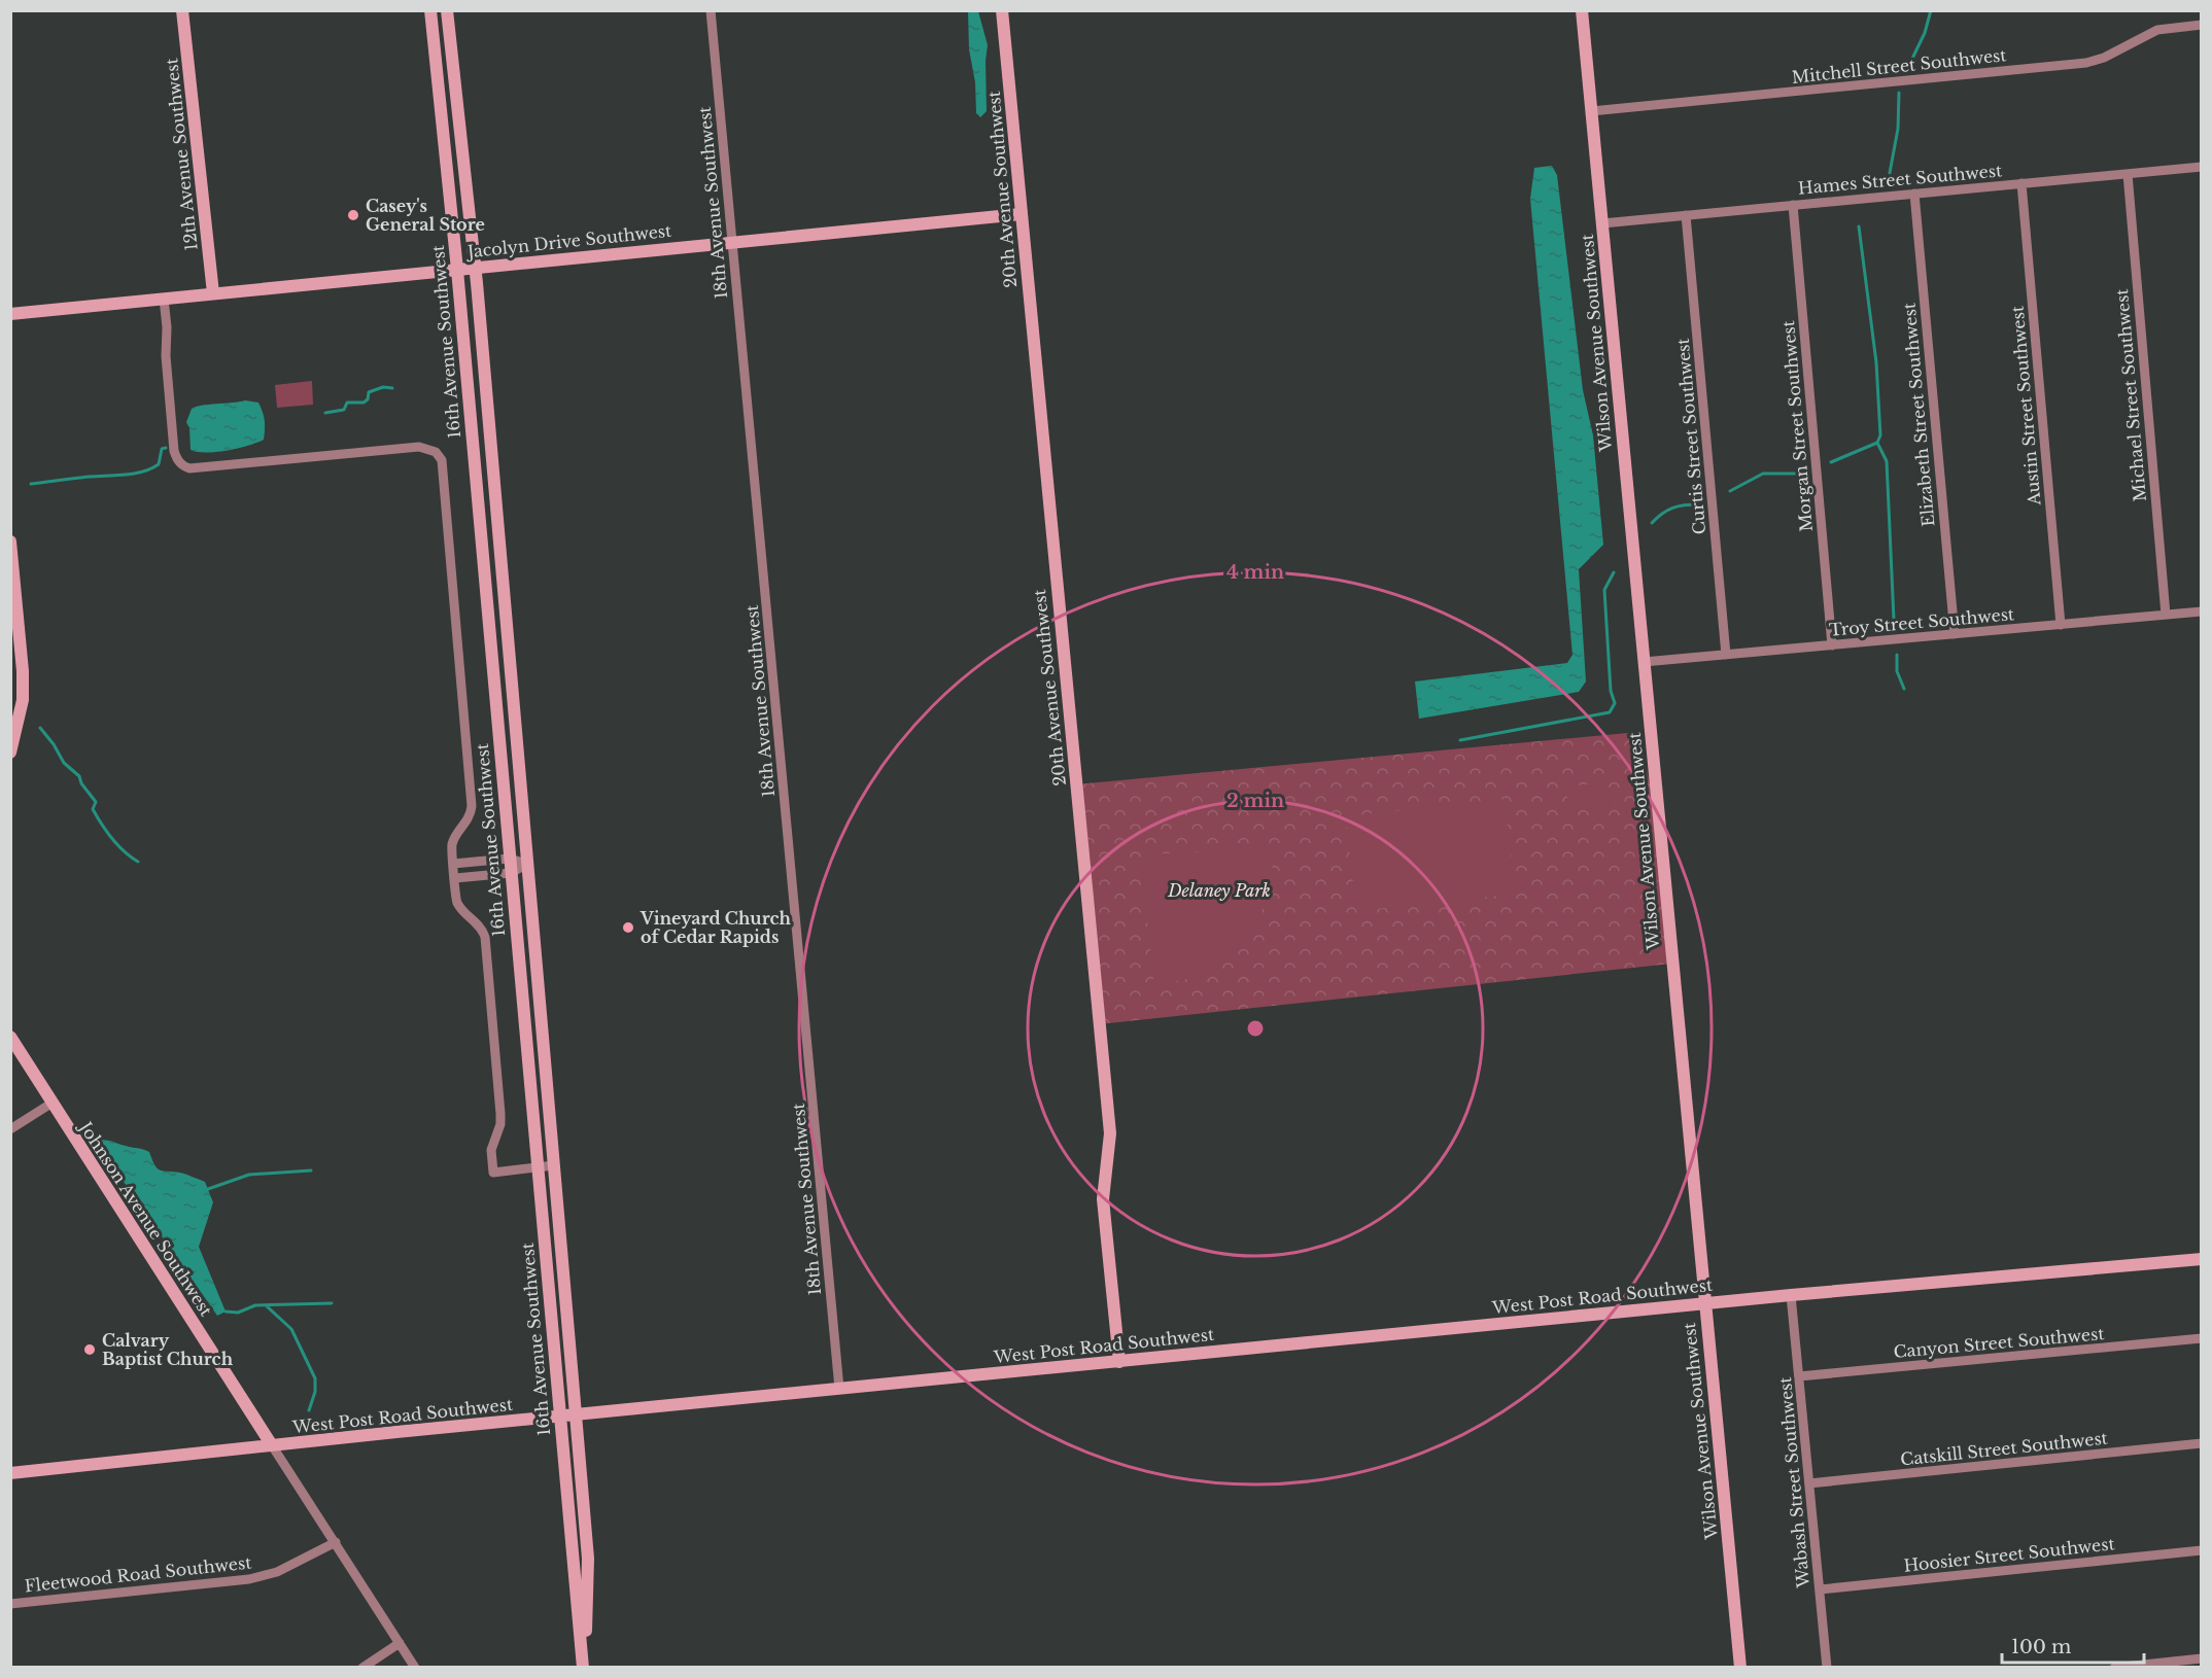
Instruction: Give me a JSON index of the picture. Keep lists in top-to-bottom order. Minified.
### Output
{"streets":{"street":["Mitchell Street Southwest","12th Avenue Southwest","Hames Street Southwest","20th Avenue Southwest","18th Avenue Southwest","Jacolyn Drive Southwest","16th Avenue Southwest","Wilson Avenue Southwest","Michael Street Southwest","Austin Street Southwest","Elizabeth Street Southwest","Morgan Street Southwest","Curtis Street Southwest","Troy Street Southwest","Johnson Avenue Southwest","West Post Road Southwest","Canyon Street Southwest","Catskill Street Southwest","Wabash Street Southwest","Hoosier Street Southwest","Fleetwood Road Southwest"]},"crossings":[["Mitchell Street Southwest","Wilson Avenue Southwest"],["12th Avenue Southwest","Jacolyn Drive Southwest"],["Hames Street Southwest","Wilson Avenue Southwest"],["Hames Street Southwest","Michael Street Southwest"],["Hames Street Southwest","Austin Street Southwest"],["Hames Street Southwest","Elizabeth Street Southwest"],["Hames Street Southwest","Morgan Street Southwest"],["Hames Street Southwest","Curtis Street Southwest"],["20th Avenue Southwest","Jacolyn Drive Southwest"],["20th Avenue Southwest","West Post Road Southwest"],["18th Avenue Southwest","Jacolyn Drive Southwest"],["18th Avenue Southwest","West Post Road Southwest"],["Jacolyn Drive Southwest","16th Avenue Southwest"],["16th Avenue Southwest","West Post Road Southwest"],["Wilson Avenue Southwest","Troy Street Southwest"],["Wilson Avenue Southwest","West Post Road Southwest"],["Michael Street Southwest","Troy Street Southwest"],["Austin Street Southwest","Troy Street Southwest"],["Elizabeth Street Southwest","Troy Street Southwest"],["Morgan Street Southwest","Troy Street Southwest"],["Curtis Street Southwest","Troy Street Southwest"],["Johnson Avenue Southwest","West Post Road Southwest"],["Johnson Avenue Southwest","Fleetwood Road Southwest"],["West Post Road Southwest","Wabash Street Southwest"],["Canyon Street Southwest","Wabash Street Southwest"],["Catskill Street Southwest","Wabash Street Southwest"],["Wabash Street Southwest","Hoosier Street Southwest"]],"parks":["Delaney Park"],"places":["Casey's General Store","Vineyard Church of Cedar Rapids","Calvary Baptist Church"],"scale_bar":"100 m","rings":["4 min","2 min"]}
